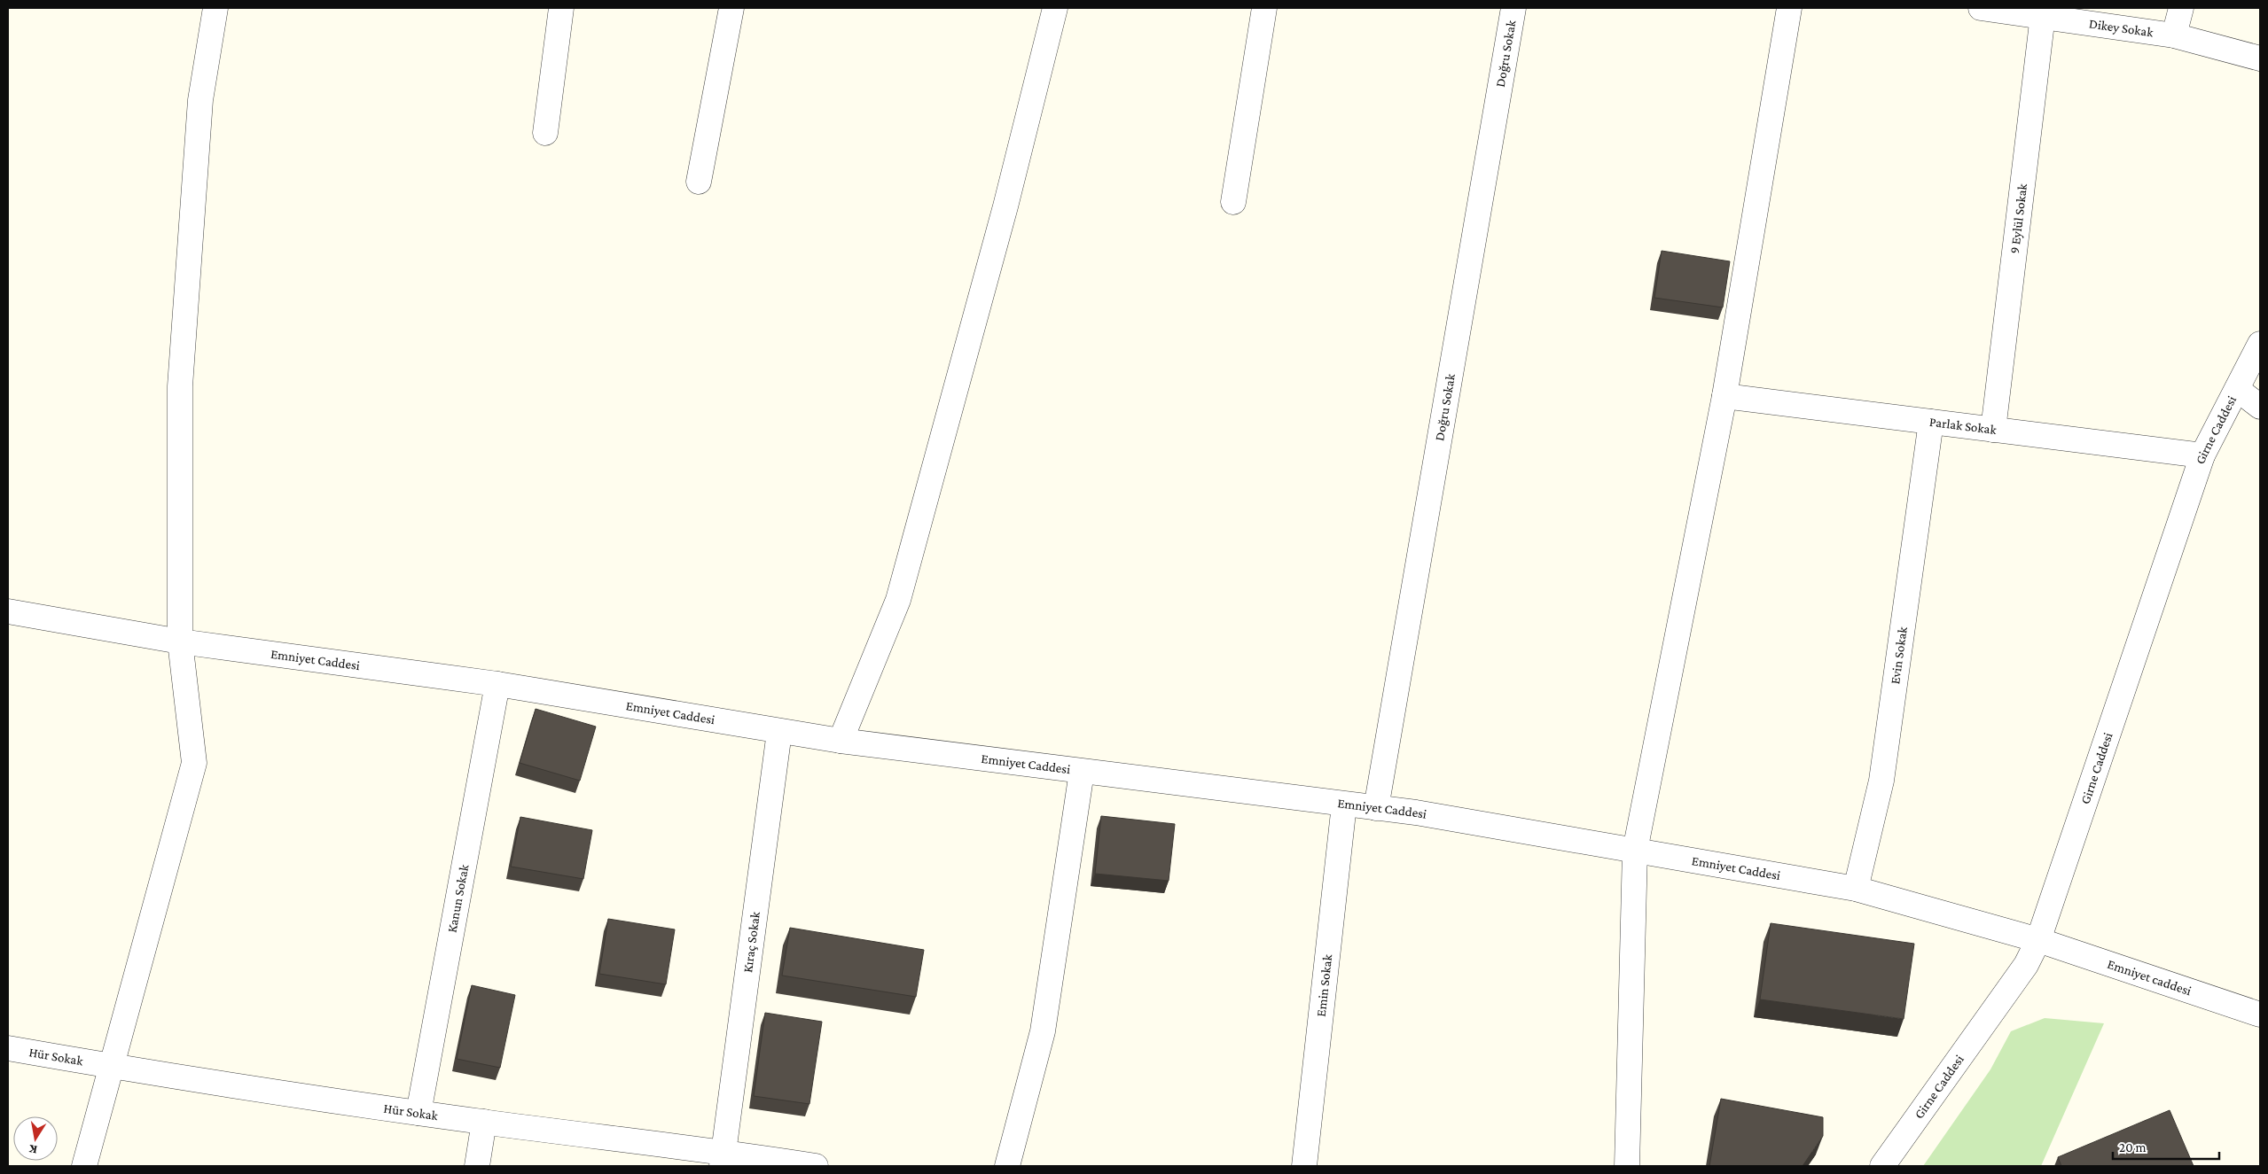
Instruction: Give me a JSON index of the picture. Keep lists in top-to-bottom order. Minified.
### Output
{"streets":{"street":["Dikey Sokak","Doğru Sokak","9 Eylül Sokak","Parlak Sokak","Girne Caddesi","Evin Sokak","Emniyet Caddesi","Kanun Sokak","Kıraç Sokak","Emniyet caddesi","Emin Sokak","Hür Sokak"]},"crossings":[["Dikey Sokak","9 Eylül Sokak"],["Doğru Sokak","Emniyet Caddesi"],["9 Eylül Sokak","Parlak Sokak"],["Parlak Sokak","Girne Caddesi"],["Parlak Sokak","Evin Sokak"],["Girne Caddesi","Emniyet Caddesi"],["Girne Caddesi","Emniyet caddesi"],["Evin Sokak","Emniyet Caddesi"],["Emniyet Caddesi","Kanun Sokak"],["Emniyet Caddesi","Kıraç Sokak"],["Emniyet Caddesi","Emniyet caddesi"],["Emniyet Caddesi","Emin Sokak"],["Kanun Sokak","Hür Sokak"],["Kıraç Sokak","Hür Sokak"]],"scale_bar":"20 m","north":"bottom"}
